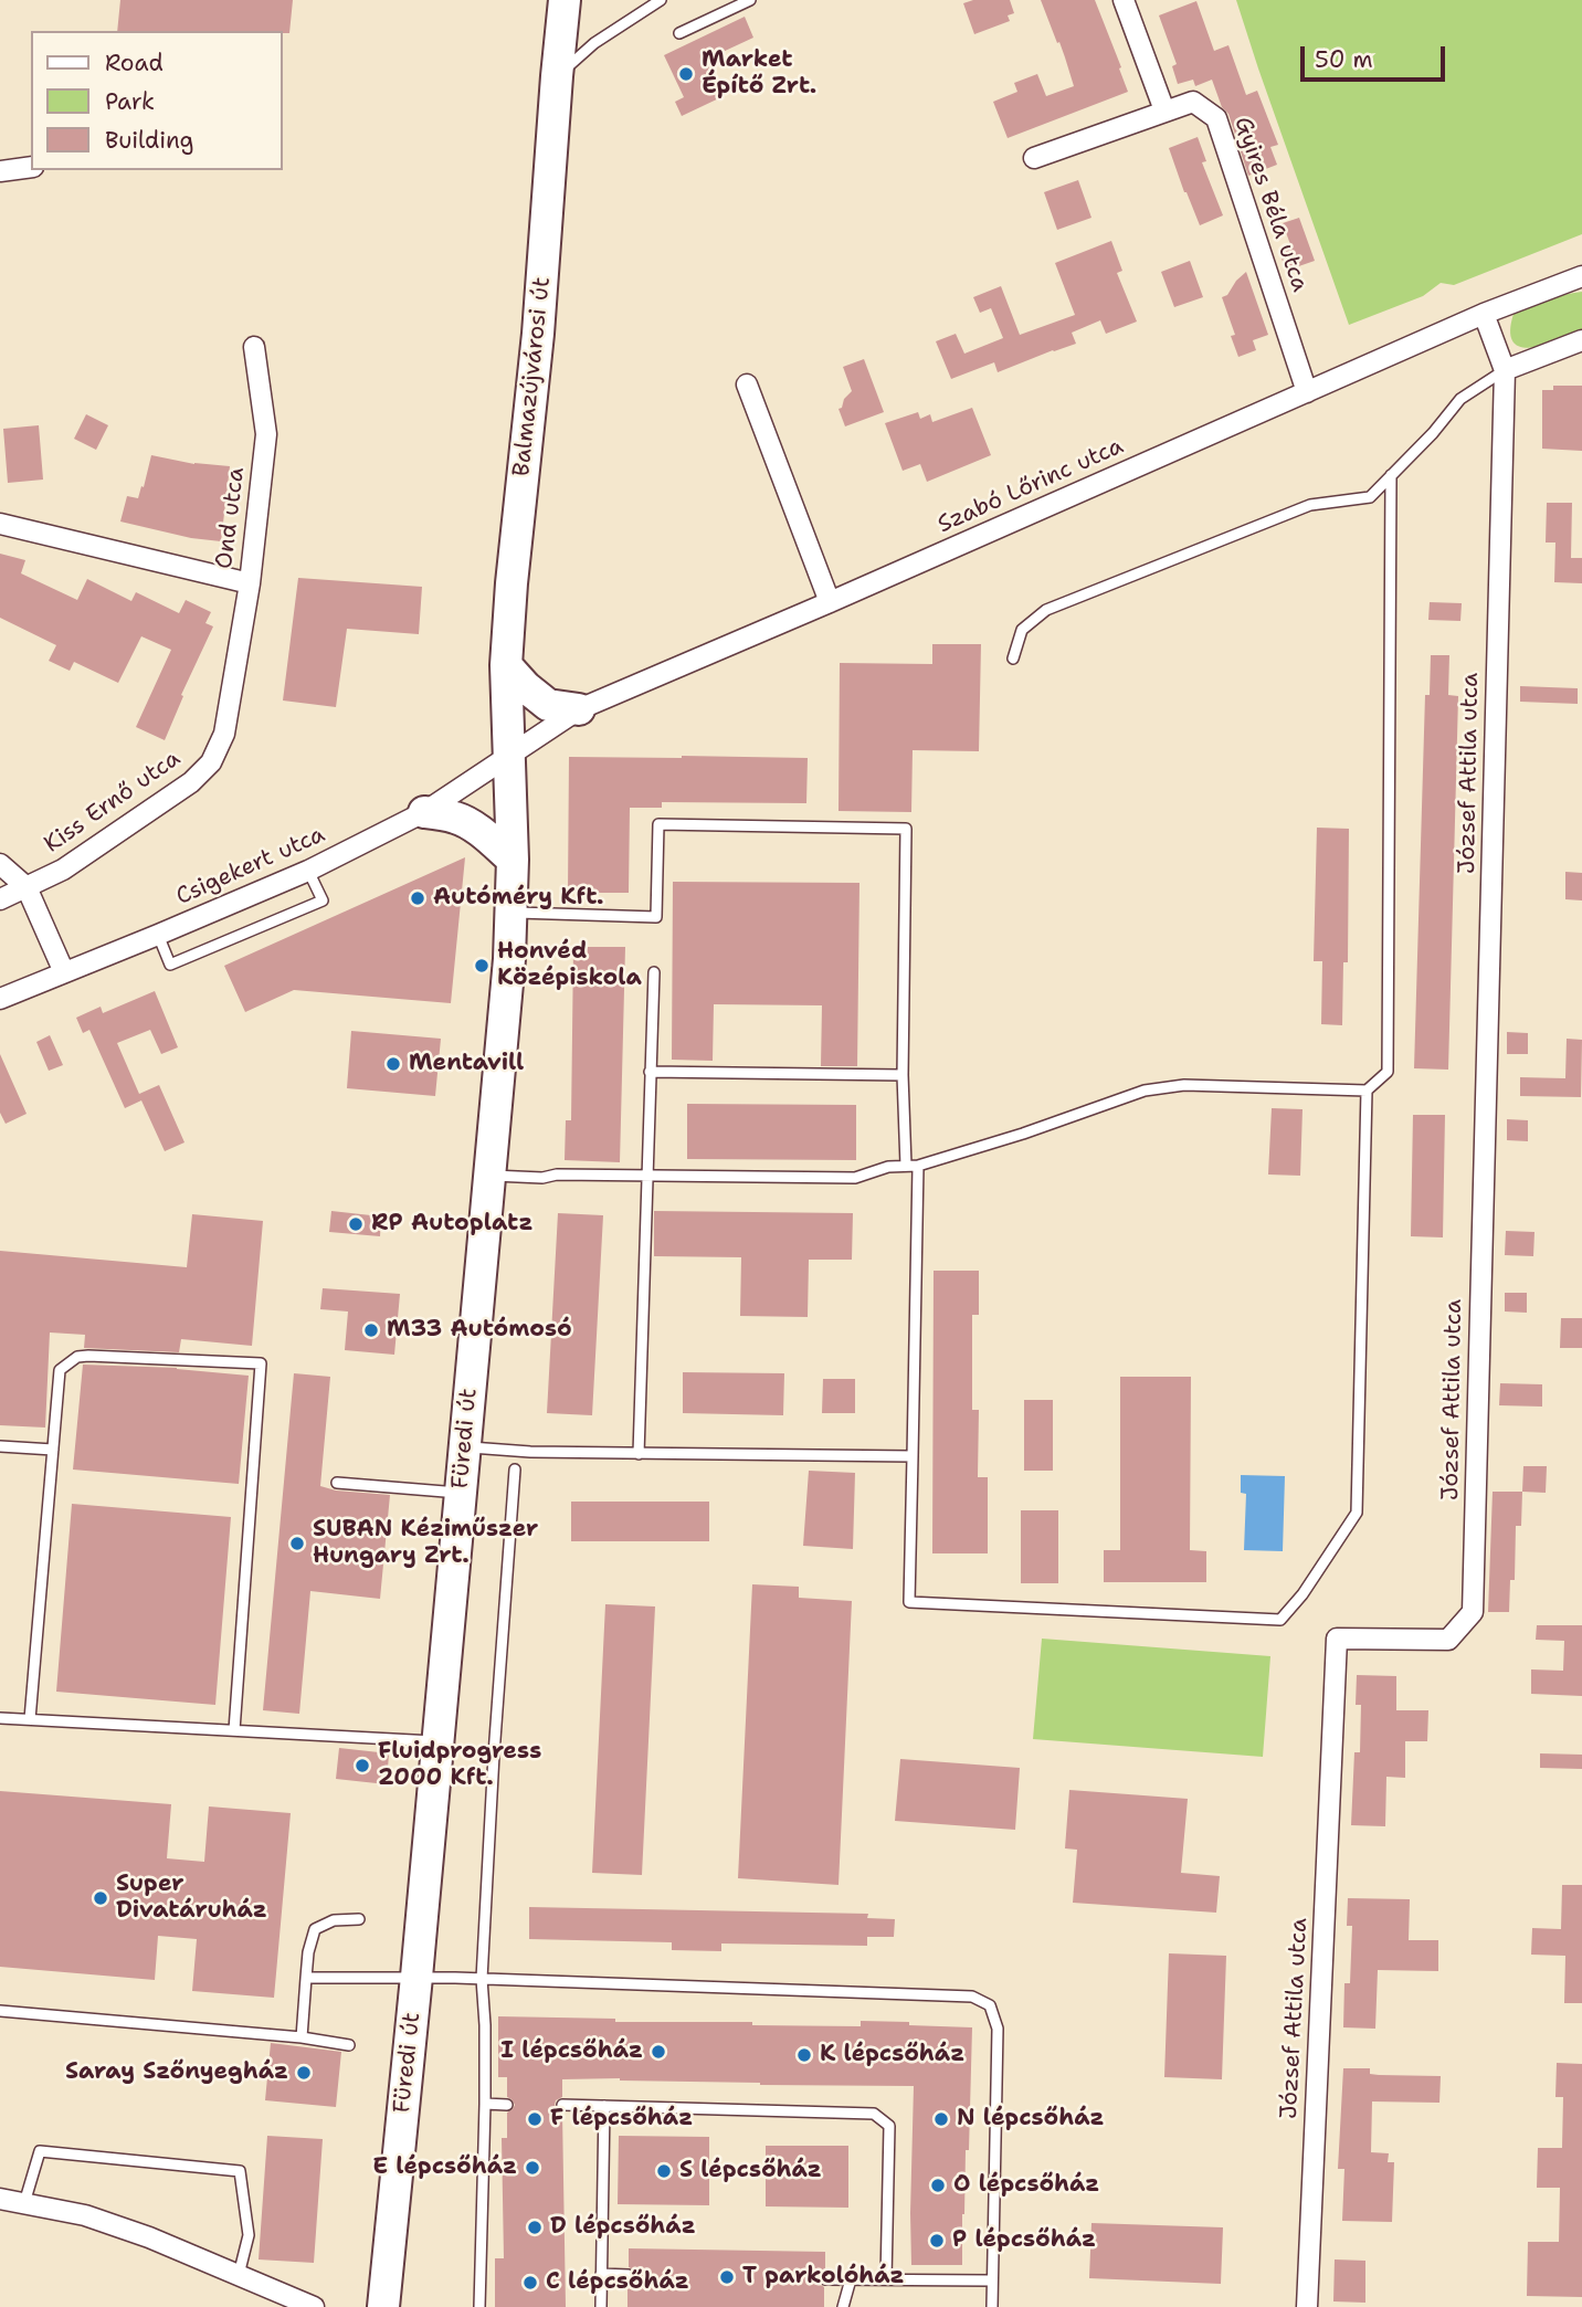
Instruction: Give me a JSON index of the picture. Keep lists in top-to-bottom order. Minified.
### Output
{"streets":{"main road":["Balmazújvárosi út","Füredi út"],"street":["Gyires Béla utca","Szabó Lőrinc utca","Ond utca","József Attila utca","Kiss Ernő utca","Csigekert utca"]},"crossings":[["Gyires Béla utca","Szabó Lőrinc utca"],["Balmazújvárosi út","Szabó Lőrinc utca"],["Balmazújvárosi út","Csigekert utca"],["Balmazújvárosi út","Füredi út"],["Szabó Lőrinc utca","Csigekert utca"],["Szabó Lőrinc utca","Füredi út"],["Ond utca","Kiss Ernő utca"],["Csigekert utca","Füredi út"]],"places":["Market Építő Zrt.","Autóméry Kft.","Honvéd Középiskola","Mentavill","RP Autoplatz","M33 Autómosó","SUBAN Kéziműszer Hungary Zrt.","Fluidprogress 2000 Kft.","Super Divatáruház","I lépcsőház","K lépcsőház","Saray Szőnyegház","F lépcsőház","N lépcsőház","E lépcsőház","S lépcsőház","O lépcsőház","D lépcsőház","P lépcsőház","T parkolóház","C lépcsőház"],"legend":["Road","Park","Building"],"scale_bar":"50 m"}
